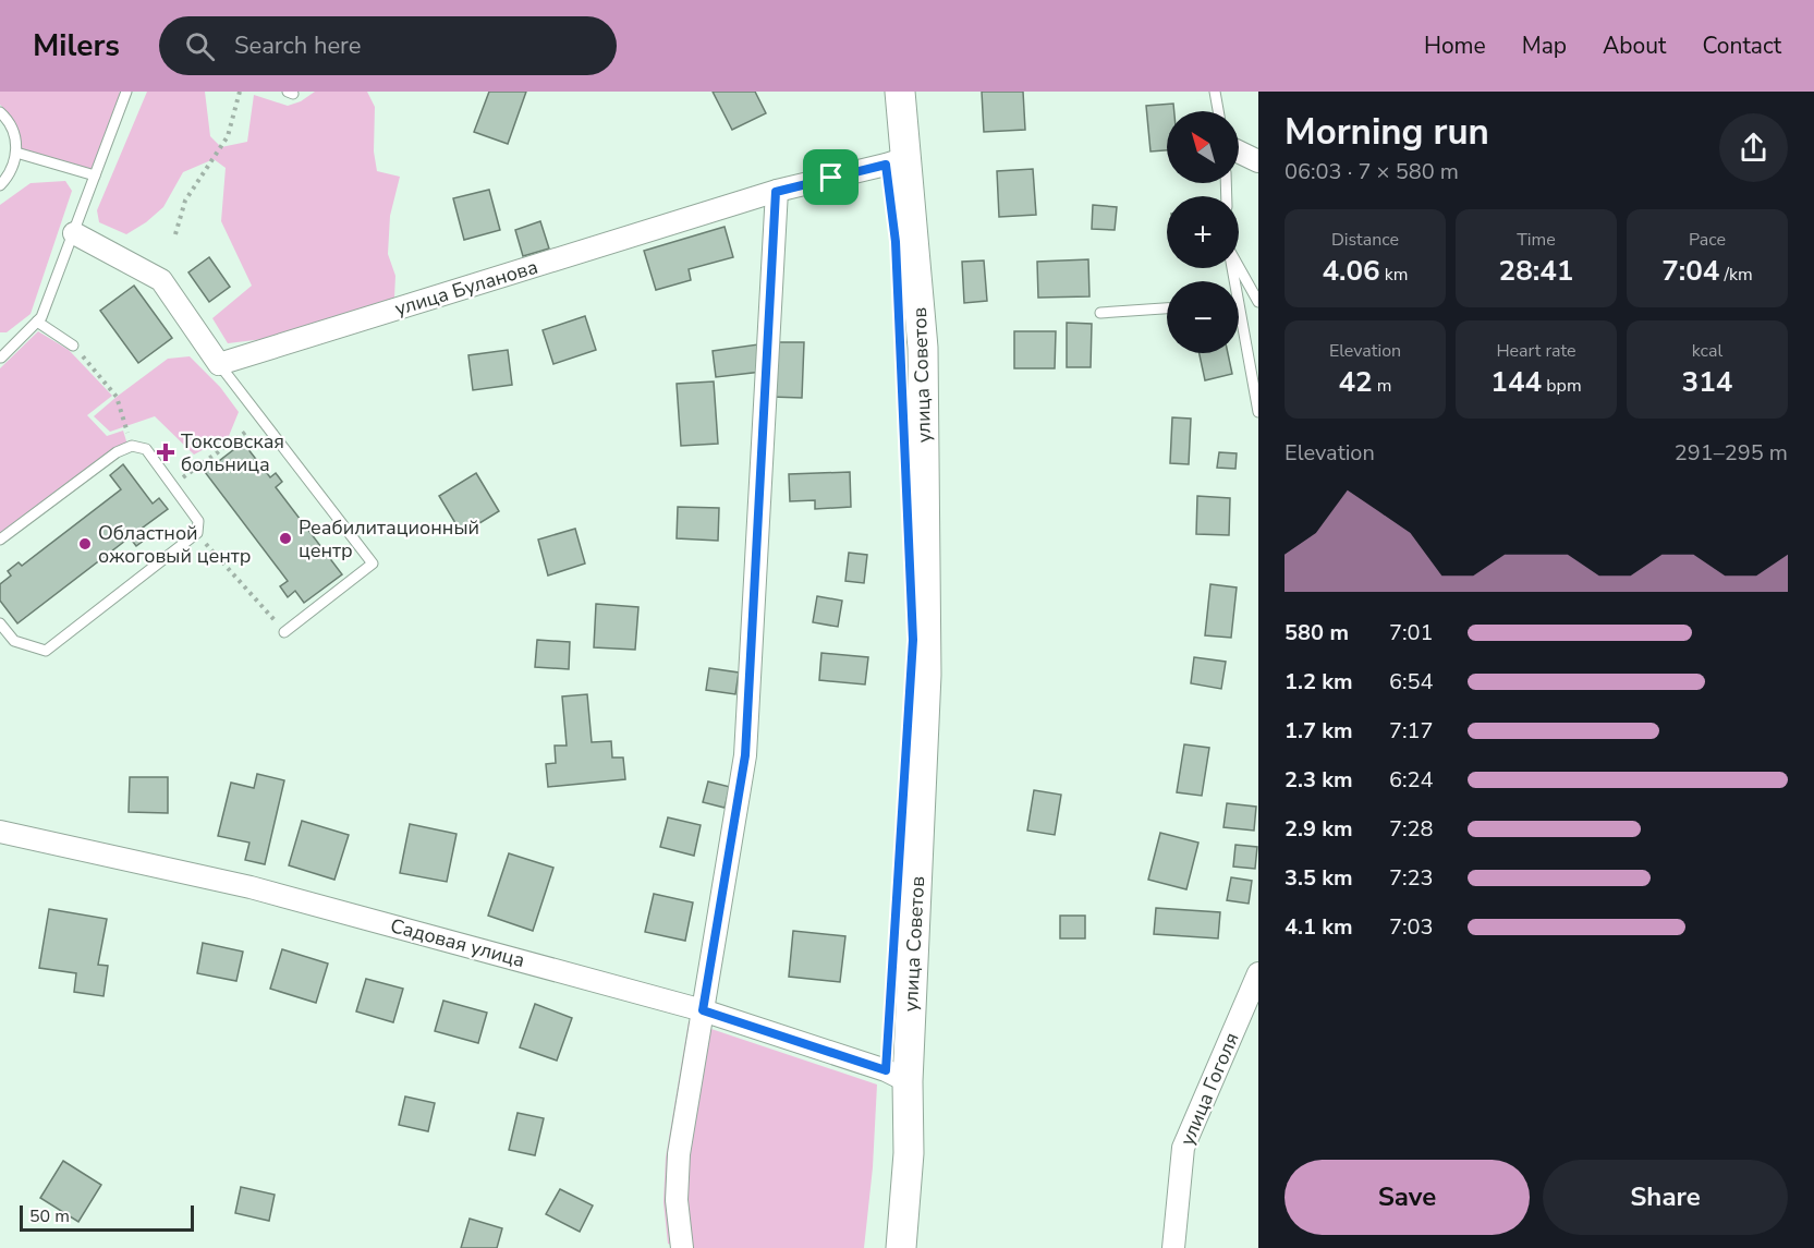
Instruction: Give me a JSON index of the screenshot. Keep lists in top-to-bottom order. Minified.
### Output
{"streets":{"main road":["улица Советов"],"street":["улица Буланова","Садовая улица","улица Гоголя"]},"crossings":[["улица Буланова","улица Советов"],["улица Советов","Садовая улица"]],"places":{"health":["Токсовская больница"],"other":["Реабилитационный центр","Областной ожоговый центр"]},"scale_bar":"50 m","north":"top left","page":{"header":"Milers","search":"Search here","nav":["Home","Map","About","Contact"],"heading":["Morning run","06:03 · 7 × 580 m"],"map_buttons":["+","−"],"stats":[["Distance","4.06 km"],["Time","28:41"],["Pace","7:04 /km"],["Elevation","42 m"],["Heart rate","144 bpm"],["kcal","314"]],"chart":["Elevation","291–295 m"],"list":[{"name":"580 m","note":"7:01"},{"name":"1.2 km","note":"6:54"},{"name":"1.7 km","note":"7:17"},{"name":"2.3 km","note":"6:24"},{"name":"2.9 km","note":"7:28"},{"name":"3.5 km","note":"7:23"},{"name":"4.1 km","note":"7:03"}],"buttons":["Save","Share"],"scale":"50 m"}}
